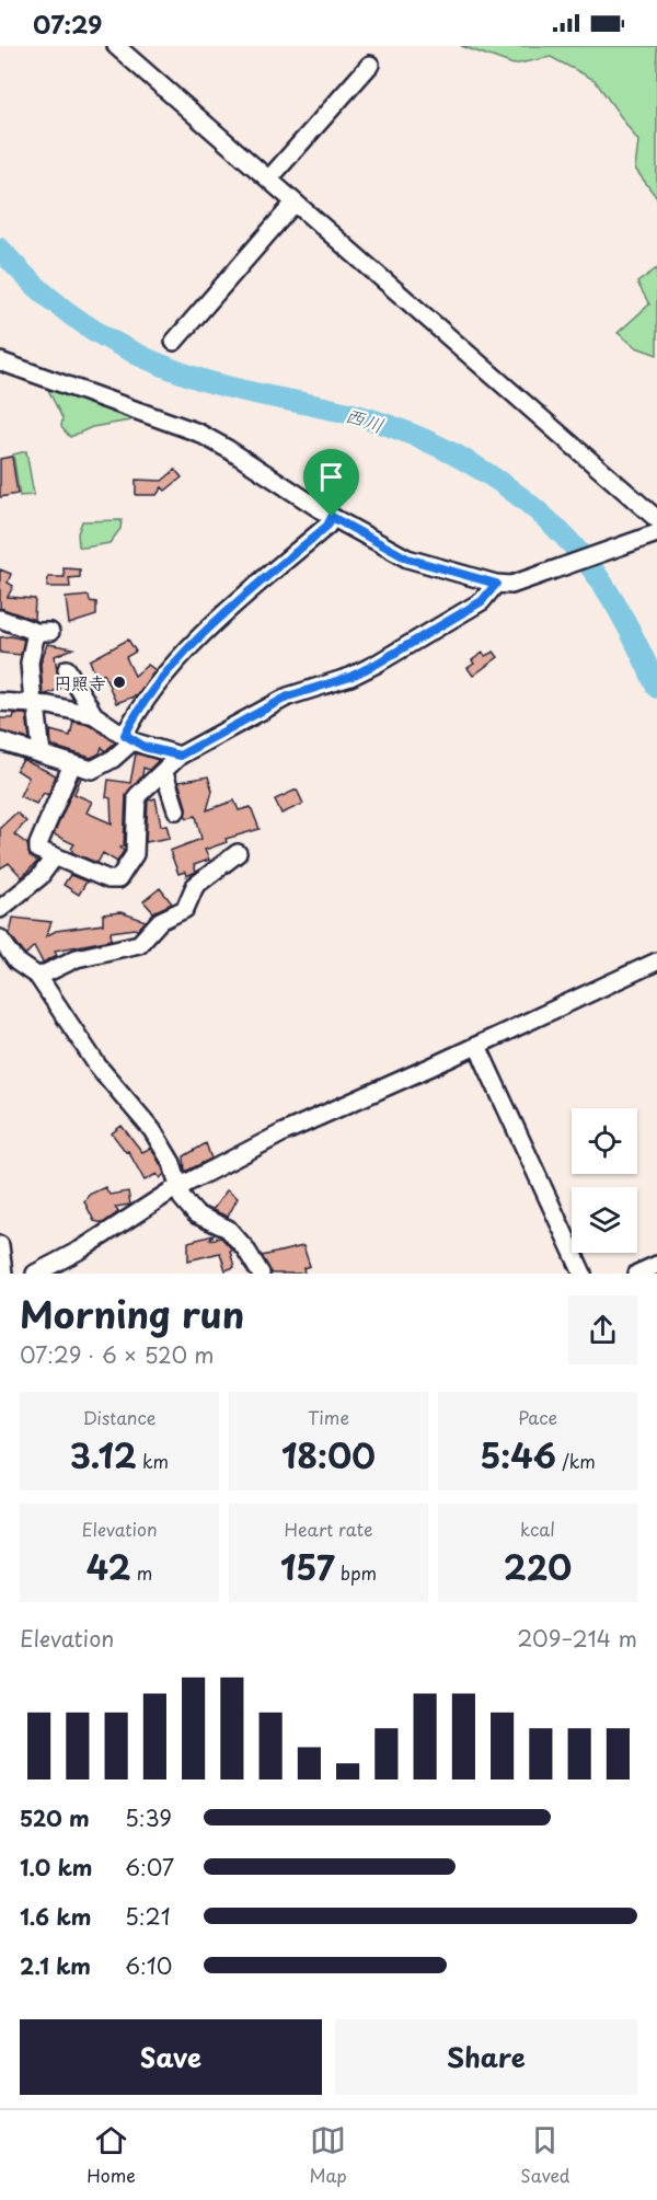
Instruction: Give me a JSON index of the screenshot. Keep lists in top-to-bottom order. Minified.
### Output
{"water":["西川"],"places":["円照寺"],"page":{"status":"07:29","heading":["Morning run","07:29 · 6 × 520 m"],"stats":[["Distance","3.12 km"],["Time","18:00"],["Pace","5:46 /km"],["Elevation","42 m"],["Heart rate","157 bpm"],["kcal","220"]],"chart":["Elevation","209–214 m"],"list":[{"name":"520 m","note":"5:39"},{"name":"1.0 km","note":"6:07"},{"name":"1.6 km","note":"5:21"},{"name":"2.1 km","note":"6:10"}],"buttons":["Save","Share"],"tabs":["Home","Map","Saved"]}}
